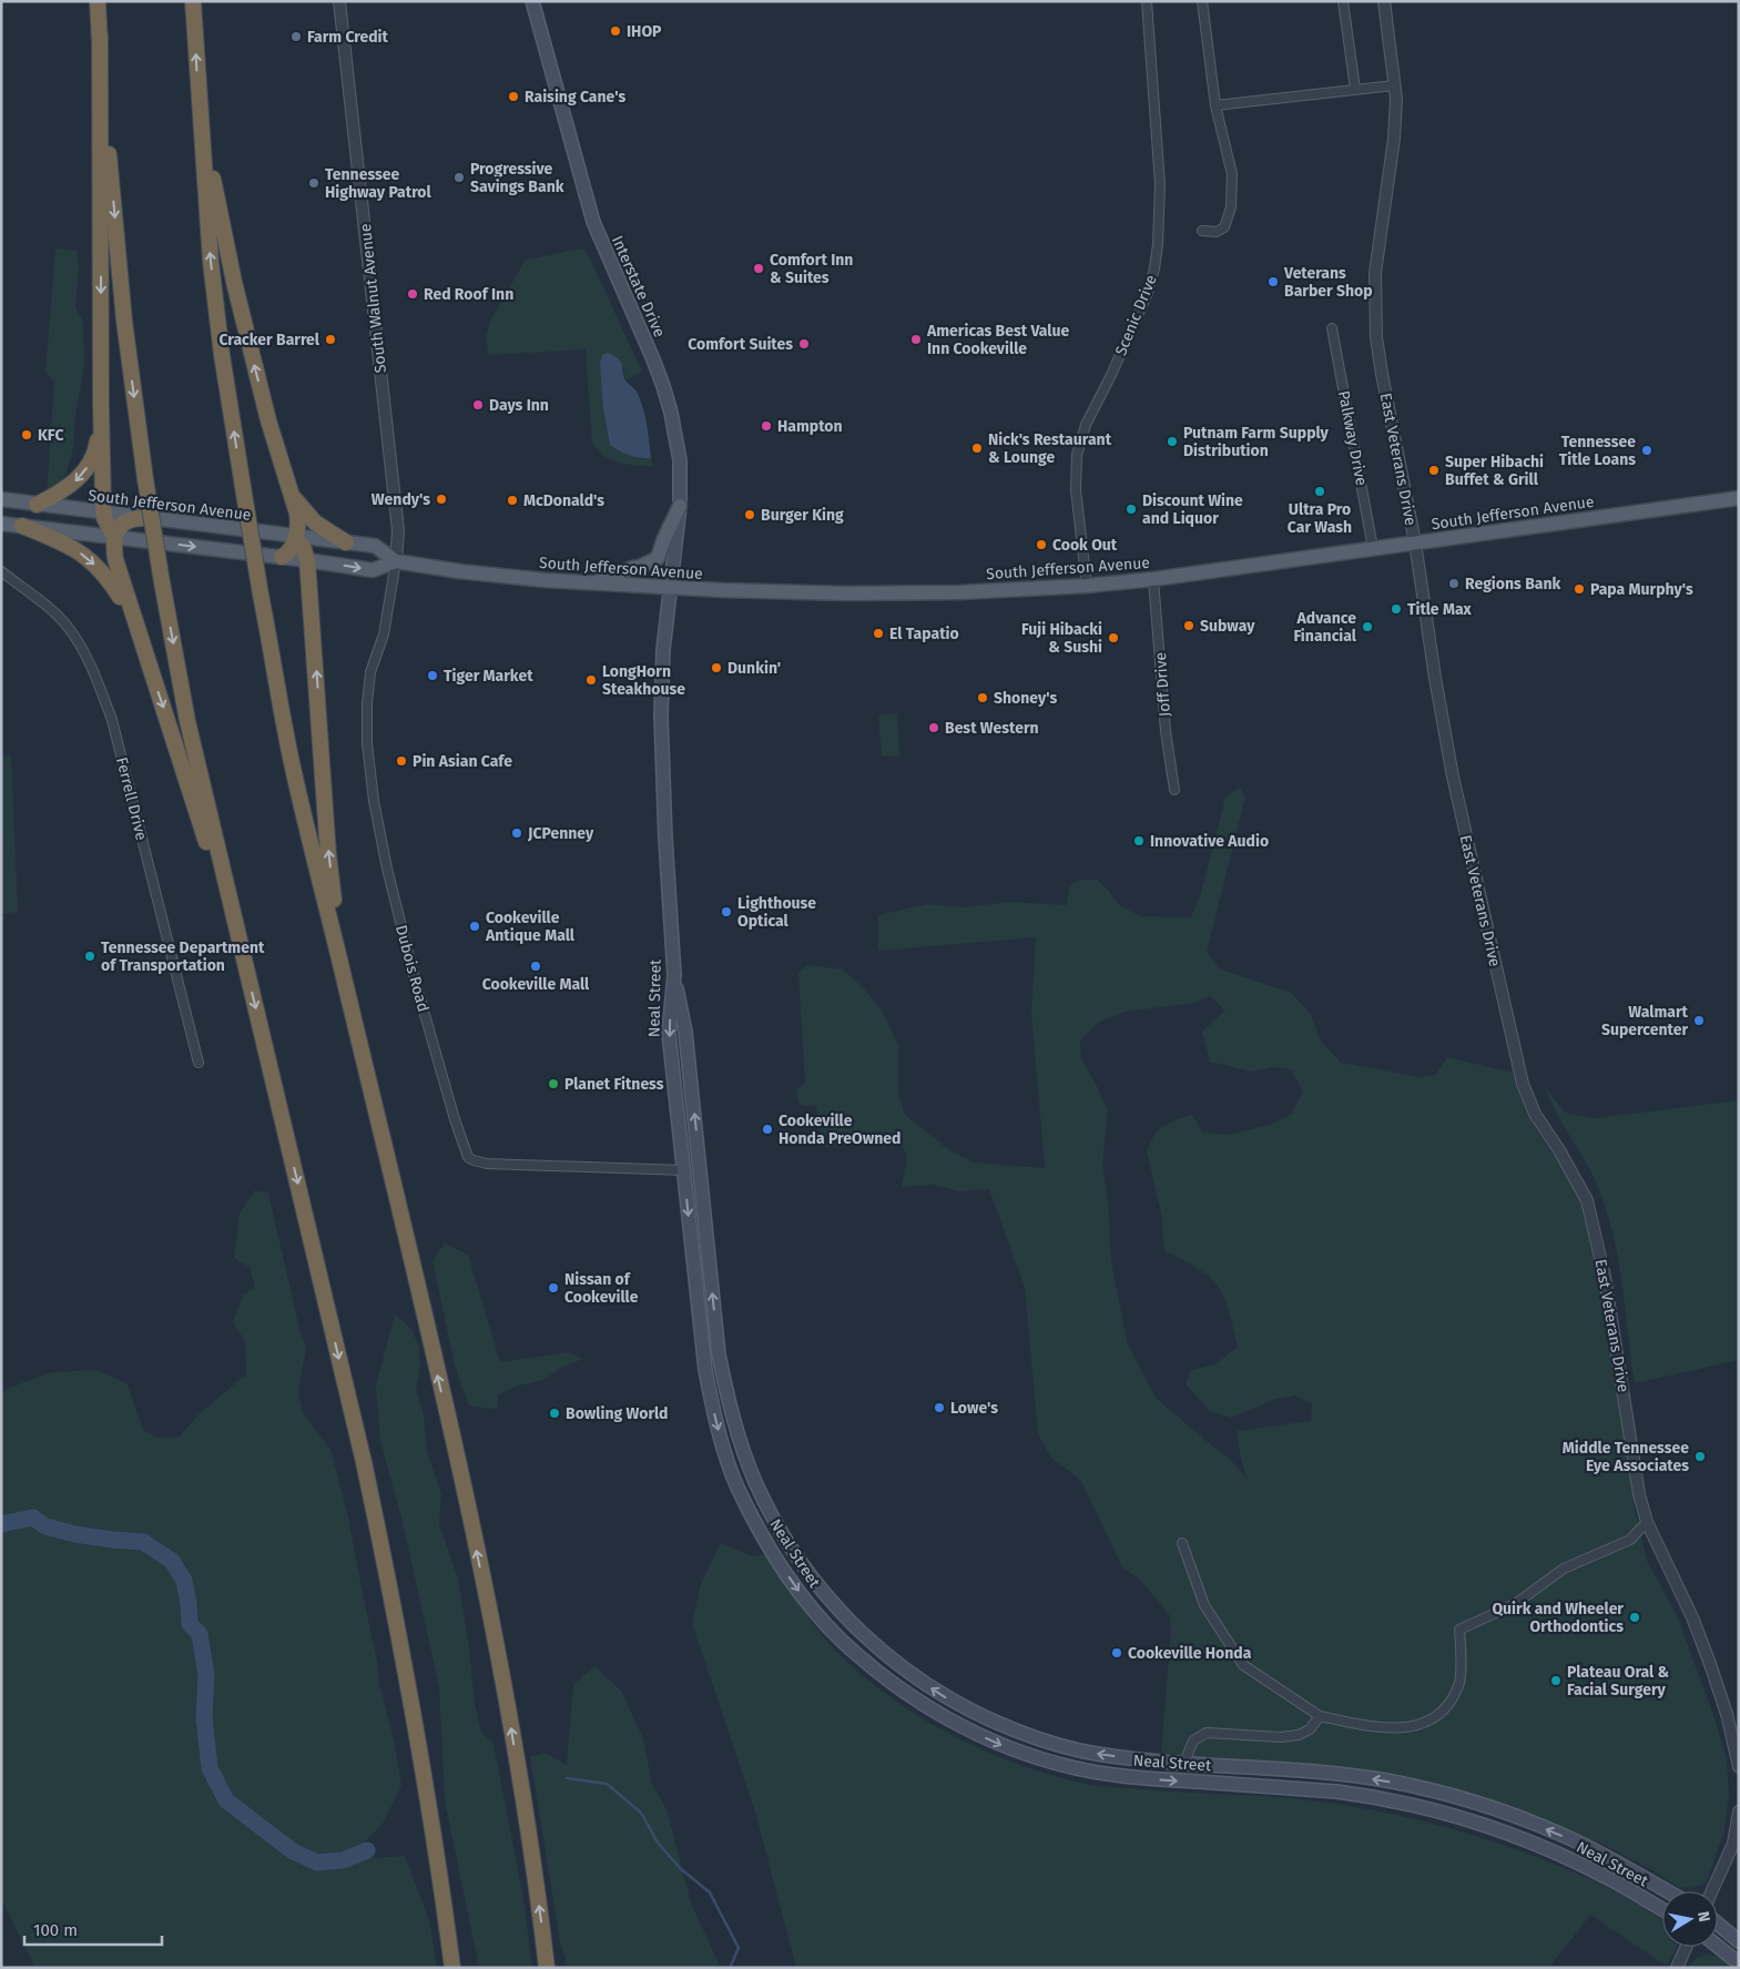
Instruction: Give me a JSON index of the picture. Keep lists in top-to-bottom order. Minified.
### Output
{"streets":{"main road":["Interstate Drive","South Jefferson Avenue","Neal Street"],"street":["South Walnut Avenue","Scenic Drive","Palkway Drive","East Veterans Drive","Joff Drive","Ferrell Drive","Dubois Road"]},"crossings":[["Interstate Drive","South Jefferson Avenue"],["Interstate Drive","Neal Street"],["South Walnut Avenue","South Jefferson Avenue"],["South Walnut Avenue","Dubois Road"],["Scenic Drive","South Jefferson Avenue"],["Palkway Drive","South Jefferson Avenue"],["East Veterans Drive","South Jefferson Avenue"],["South Jefferson Avenue","Joff Drive"],["South Jefferson Avenue","Dubois Road"],["South Jefferson Avenue","Neal Street"],["Dubois Road","Neal Street"]],"places":["IHOP","Farm Credit","Raising Cane's","Progressive Savings Bank","Tennessee Highway Patrol","Comfort Inn & Suites","Veterans Barber Shop","Red Roof Inn","Cracker Barrel","Americas Best Value Inn Cookeville","Comfort Suites","Days Inn","Hampton","KFC","Putnam Farm Supply Distribution","Nick's Restaurant & Lounge","Tennessee Title Loans","Super Hibachi Buffet & Grill","Ultra Pro Car Wash","Wendy's","McDonald's","Discount Wine and Liquor","Burger King","Cook Out","Regions Bank","Papa Murphy's","Title Max","Subway","Advance Financial","El Tapatio","Fuji Hibacki & Sushi","Dunkin'","Tiger Market","LongHorn Steakhouse","Shoney's","Best Western","Pin Asian Cafe","JCPenney","Innovative Audio","Lighthouse Optical","Cookeville Antique Mall","Tennessee Department of Transportation","Cookeville Mall","Walmart Supercenter","Planet Fitness","Cookeville Honda PreOwned","Nissan of Cookeville","Lowe's","Bowling World","Middle Tennessee Eye Associates","Quirk and Wheeler Orthodontics","Cookeville Honda","Plateau Oral & Facial Surgery"],"scale_bar":"100 m","north":"right"}
